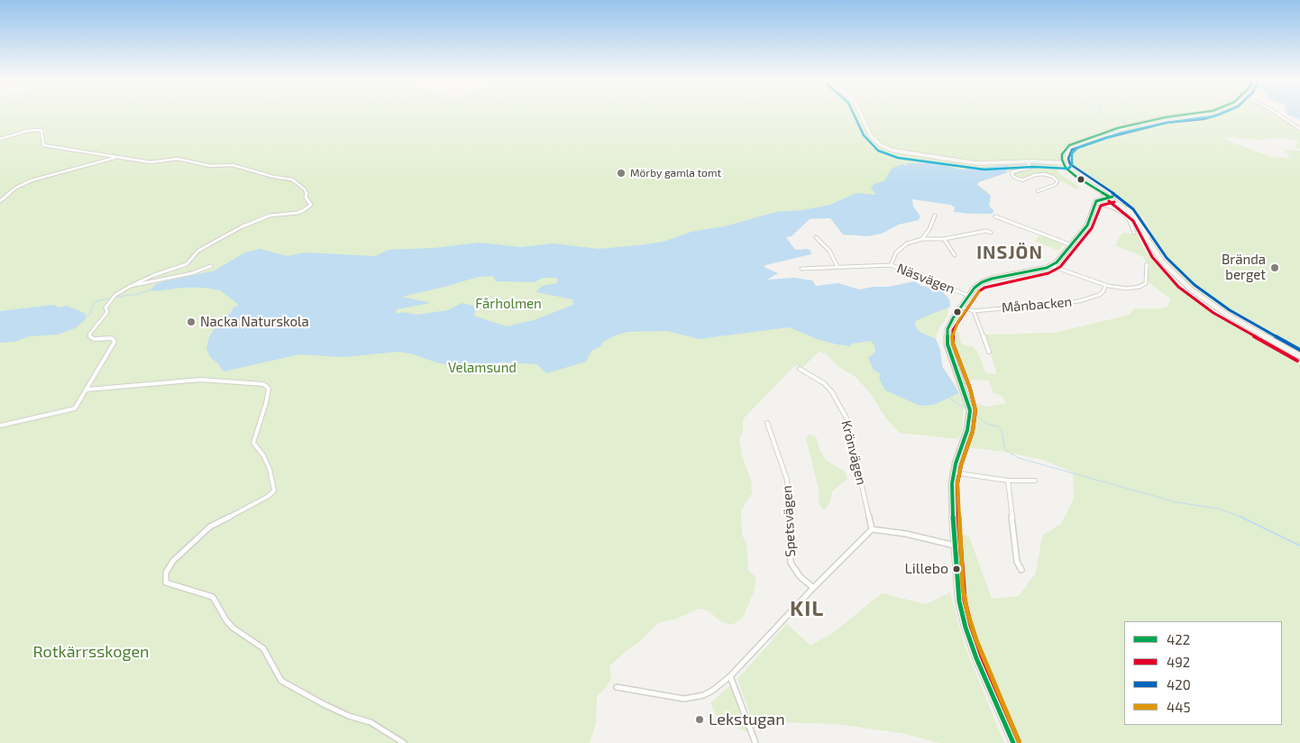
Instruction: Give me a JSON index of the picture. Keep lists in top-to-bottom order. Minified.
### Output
{"streets":{"street":["Näsvägen","Månbacken","Krönvägen","Spetsvägen"]},"districts":["INSJÖN","KIL"],"parks":["Fårholmen","Velamsund","Rotkärrsskogen"],"places":["Mörby gamla tomt","Brända berget","Nacka Naturskola","Lillebo","Lekstugan"],"lines":["transit line 422","transit line 420","transit line 492","transit line 445"],"legend":["422","492","420","445"]}
